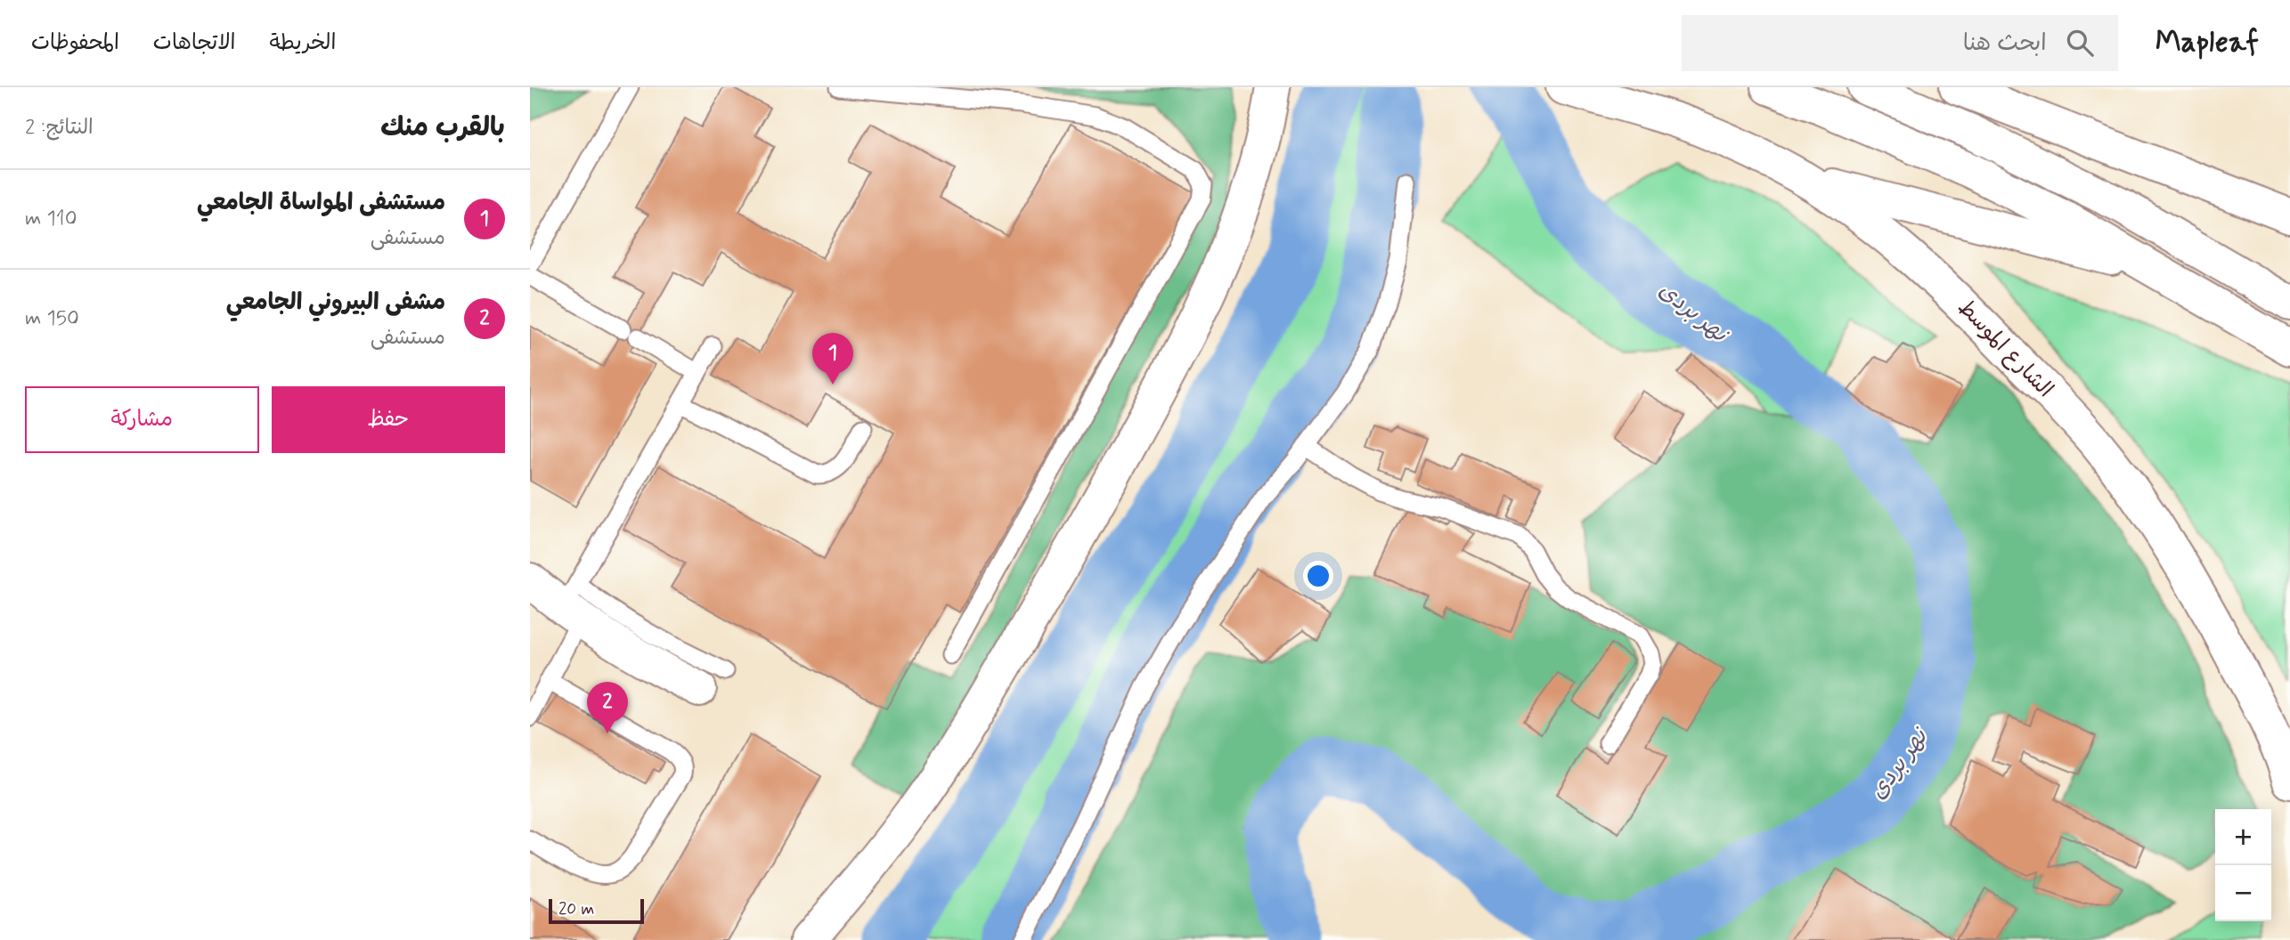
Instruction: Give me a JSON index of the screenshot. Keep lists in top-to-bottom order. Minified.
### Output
{"streets":{"main road":["الشارع الموسط"]},"water":["نهر بردى"],"scale_bar":"20 m","page":{"header":"Mapleaf","search":"ابحث هنا","nav":["الخريطة","الاتجاهات","المحفوظات"],"heading":["بالقرب منك","النتائج: 2"],"list":[{"mark":"1","name":"مستشفى المواساة الجامعي","note":"مستشفى","value":"110 m"},{"mark":"2","name":"مشفى البيروني الجامعي","note":"مستشفى","value":"150 m"}],"pins":["1","2"],"buttons":["حفظ","مشاركة"],"map_buttons":["+","−"],"scale":"20 m"}}
